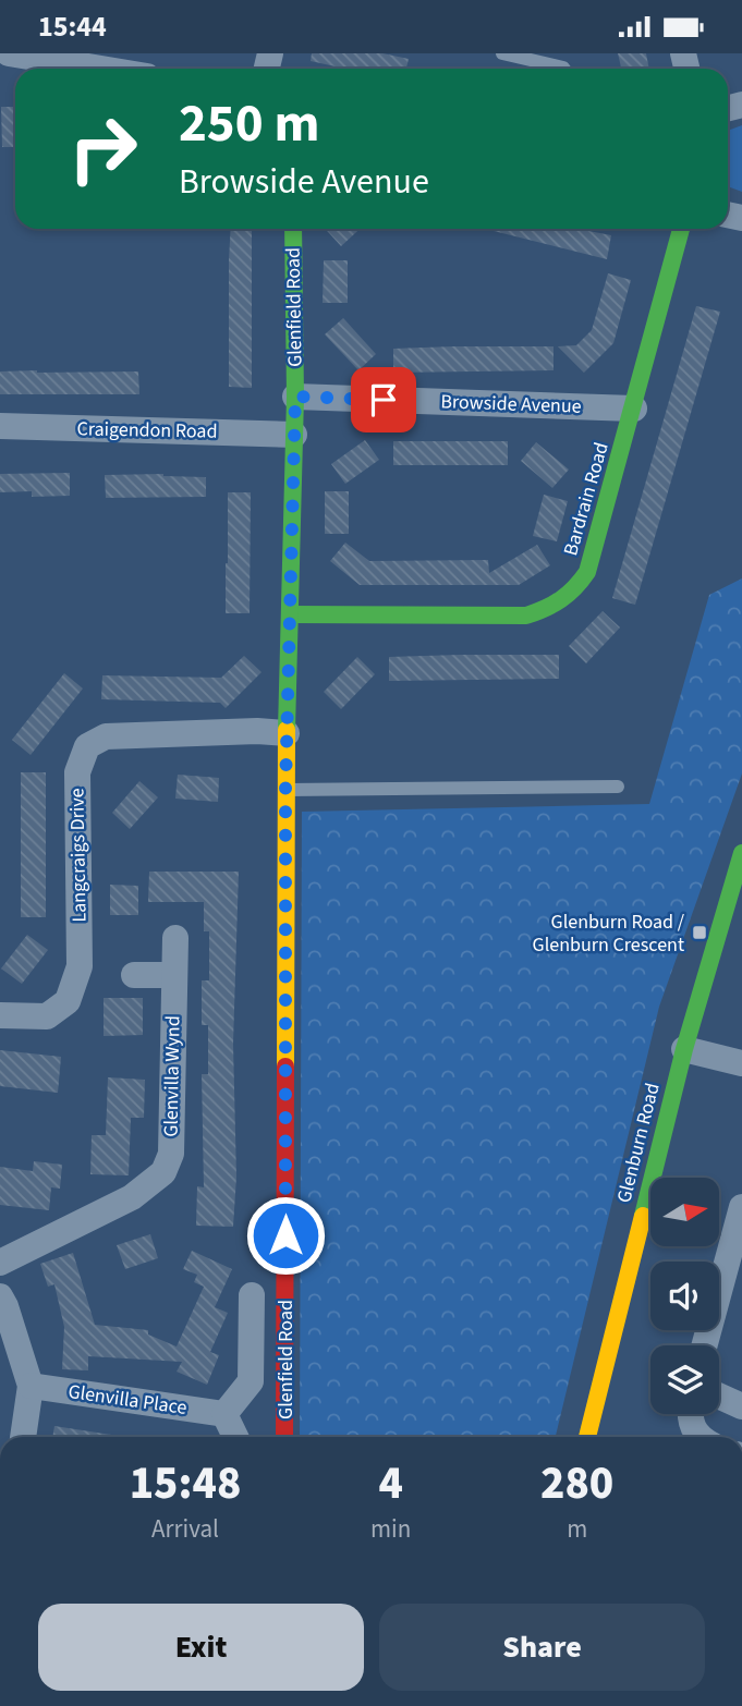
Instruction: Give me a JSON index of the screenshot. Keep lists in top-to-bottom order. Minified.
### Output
{"streets":{"street":["Glenfield Road","Browside Avenue","Craigendon Road","Bardrain Road","Langcraigs Drive","Glenvilla Wynd","Glenburn Road","Glenvilla Place"]},"crossings":[["Glenfield Road","Browside Avenue"],["Glenfield Road","Craigendon Road"],["Glenfield Road","Bardrain Road"],["Glenfield Road","Langcraigs Drive"],["Browside Avenue","Bardrain Road"]],"places":{"transit":["Glenburn Road / Glenburn Crescent"]},"north":"right","page":{"status":"15:44","turn":["250 m","Browside Avenue"],"eta":["15:48","Arrival","4","min","280","m"],"buttons":["Exit","Share"]}}
